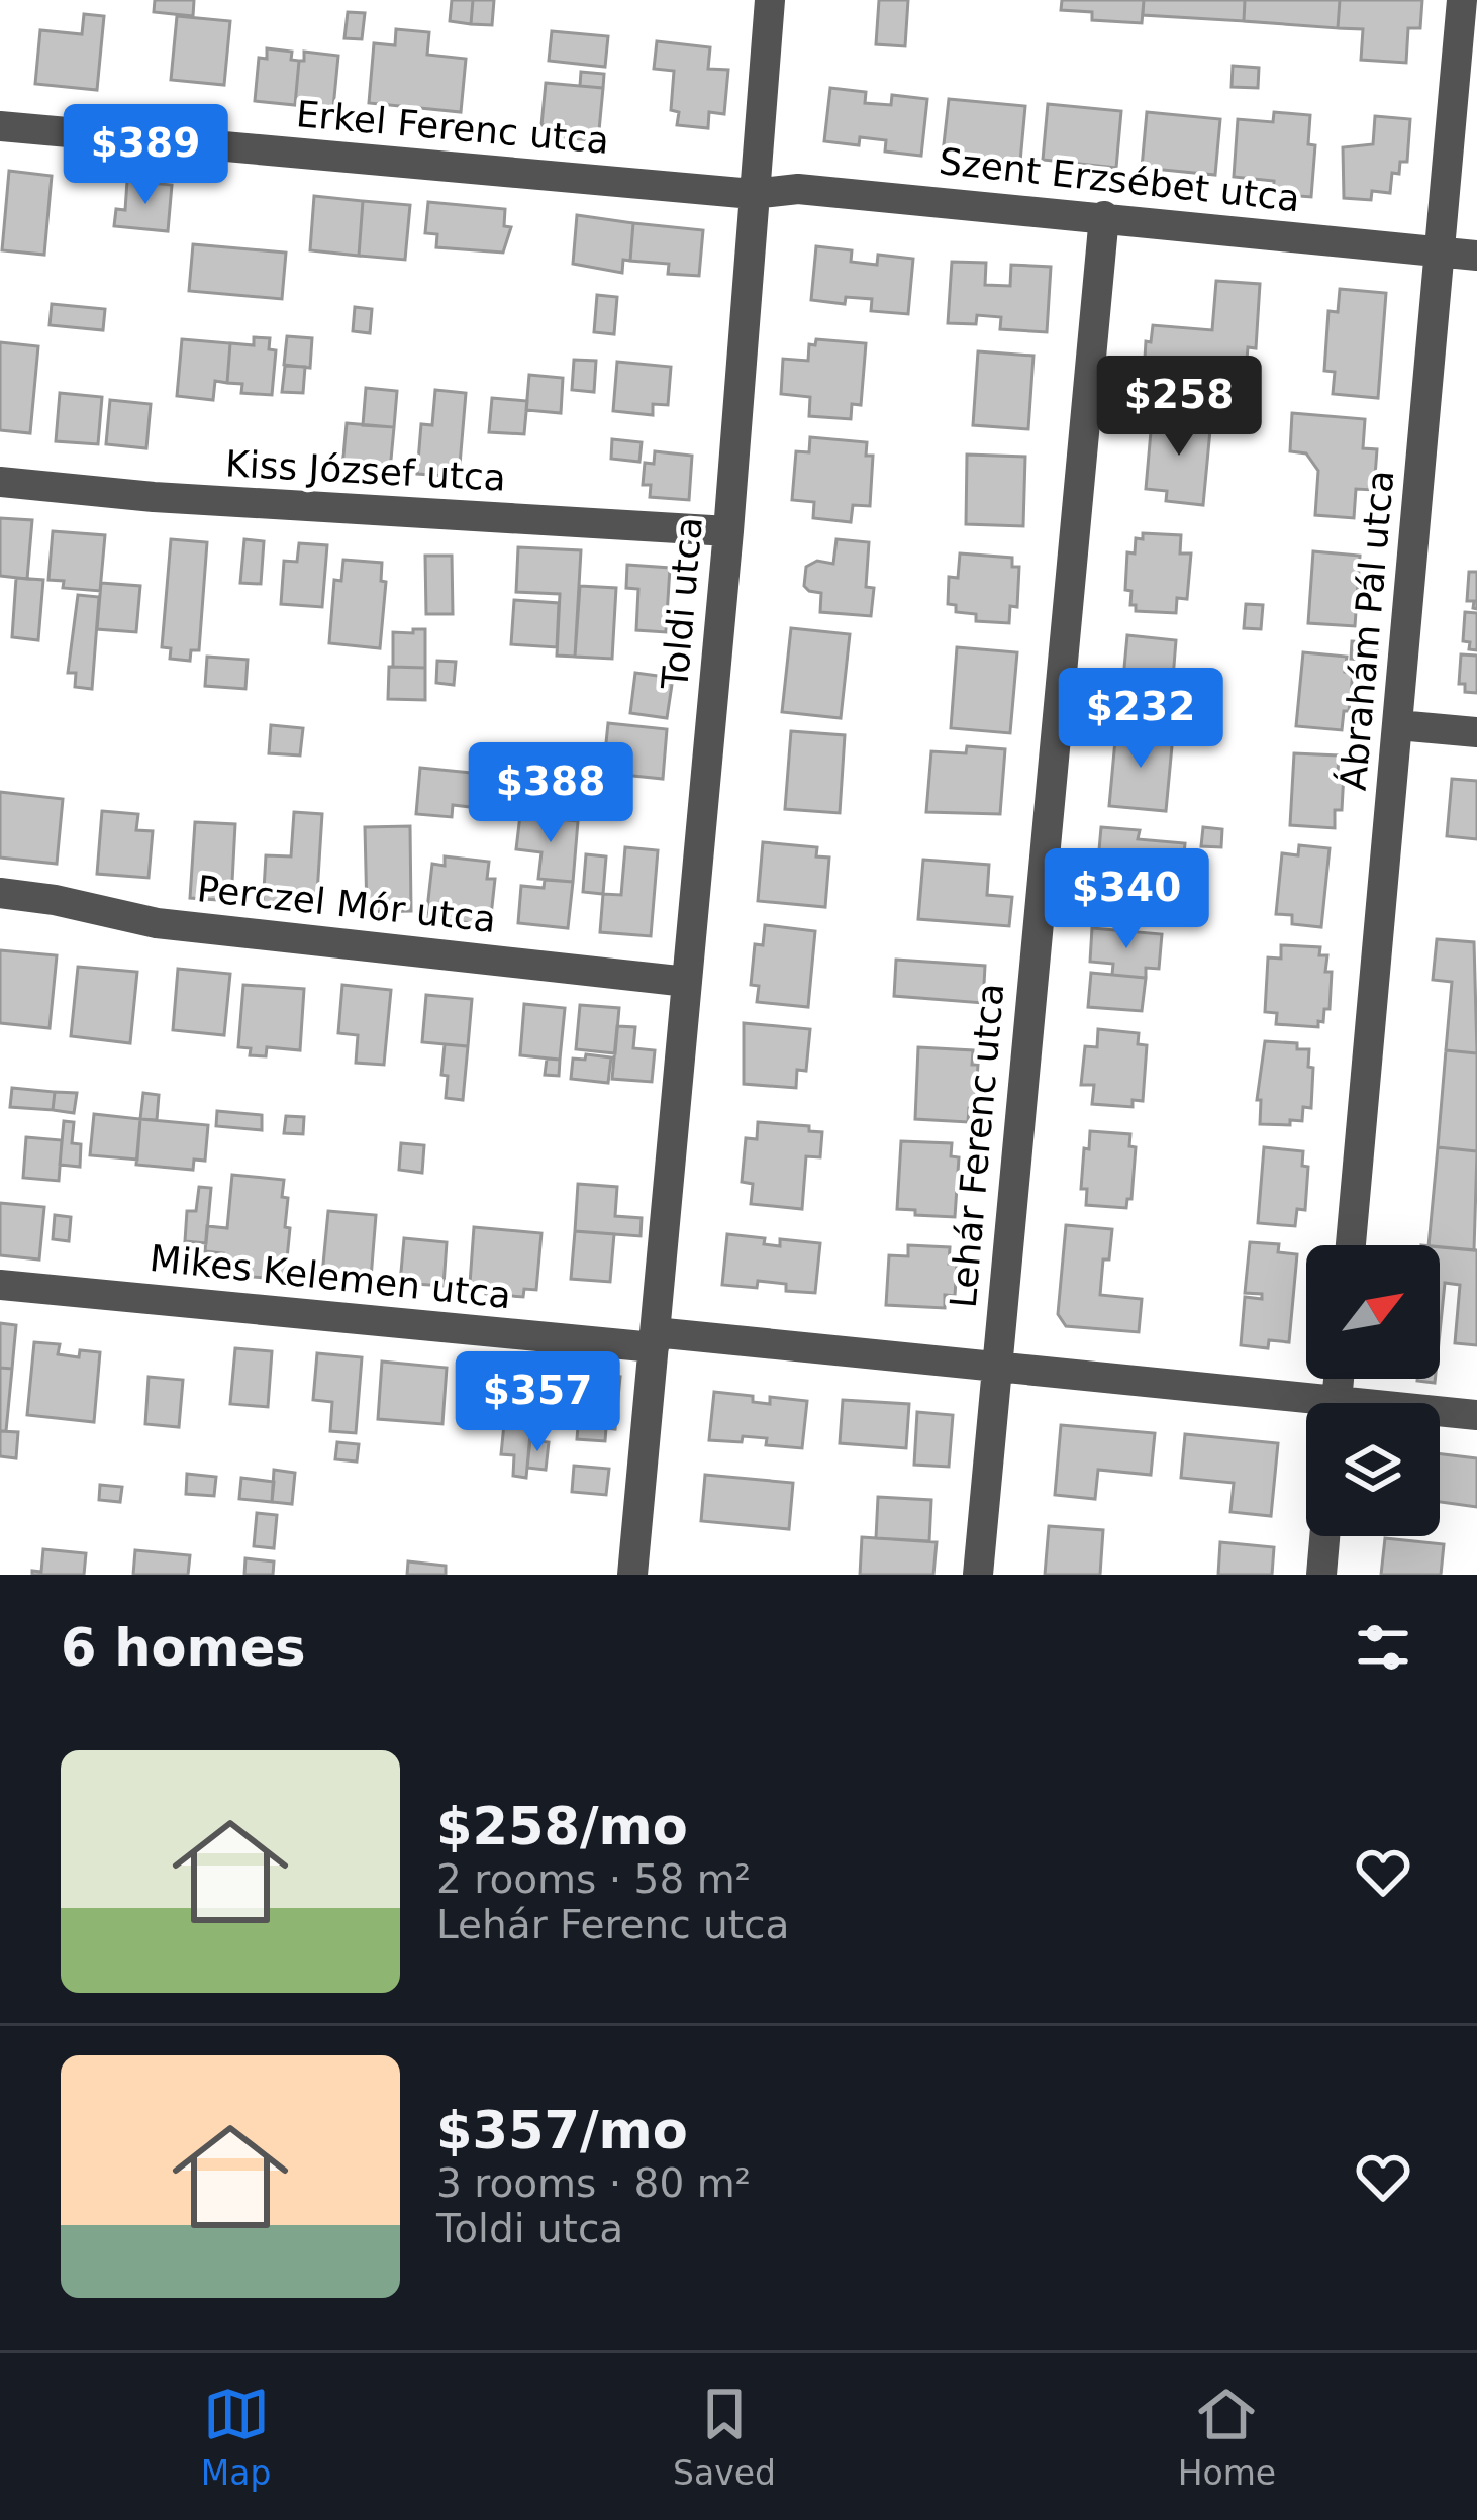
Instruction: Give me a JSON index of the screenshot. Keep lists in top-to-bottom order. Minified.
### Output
{"streets":{"street":["Erkel Ferenc utca","Szent Erzsébet utca","Kiss József utca","Toldi utca","Ábrahám Pál utca","Perczel Mór utca","Lehár Ferenc utca","Mikes Kelemen utca"]},"crossings":[["Erkel Ferenc utca","Szent Erzsébet utca"],["Erkel Ferenc utca","Toldi utca"],["Szent Erzsébet utca","Toldi utca"],["Szent Erzsébet utca","Ábrahám Pál utca"],["Szent Erzsébet utca","Lehár Ferenc utca"],["Kiss József utca","Toldi utca"],["Toldi utca","Perczel Mór utca"],["Toldi utca","Mikes Kelemen utca"],["Lehár Ferenc utca","Mikes Kelemen utca"]],"north":"top right","page":{"price":["$389","$258","$232","$388","$340","$357"],"heading":"6 homes","list":[{"name":"$258/mo","note":"2 rooms · 58 m² · Lehár Ferenc utca"},{"name":"$357/mo","note":"3 rooms · 80 m² · Toldi utca"}],"tabs":["Map","Saved","Home"]}}
